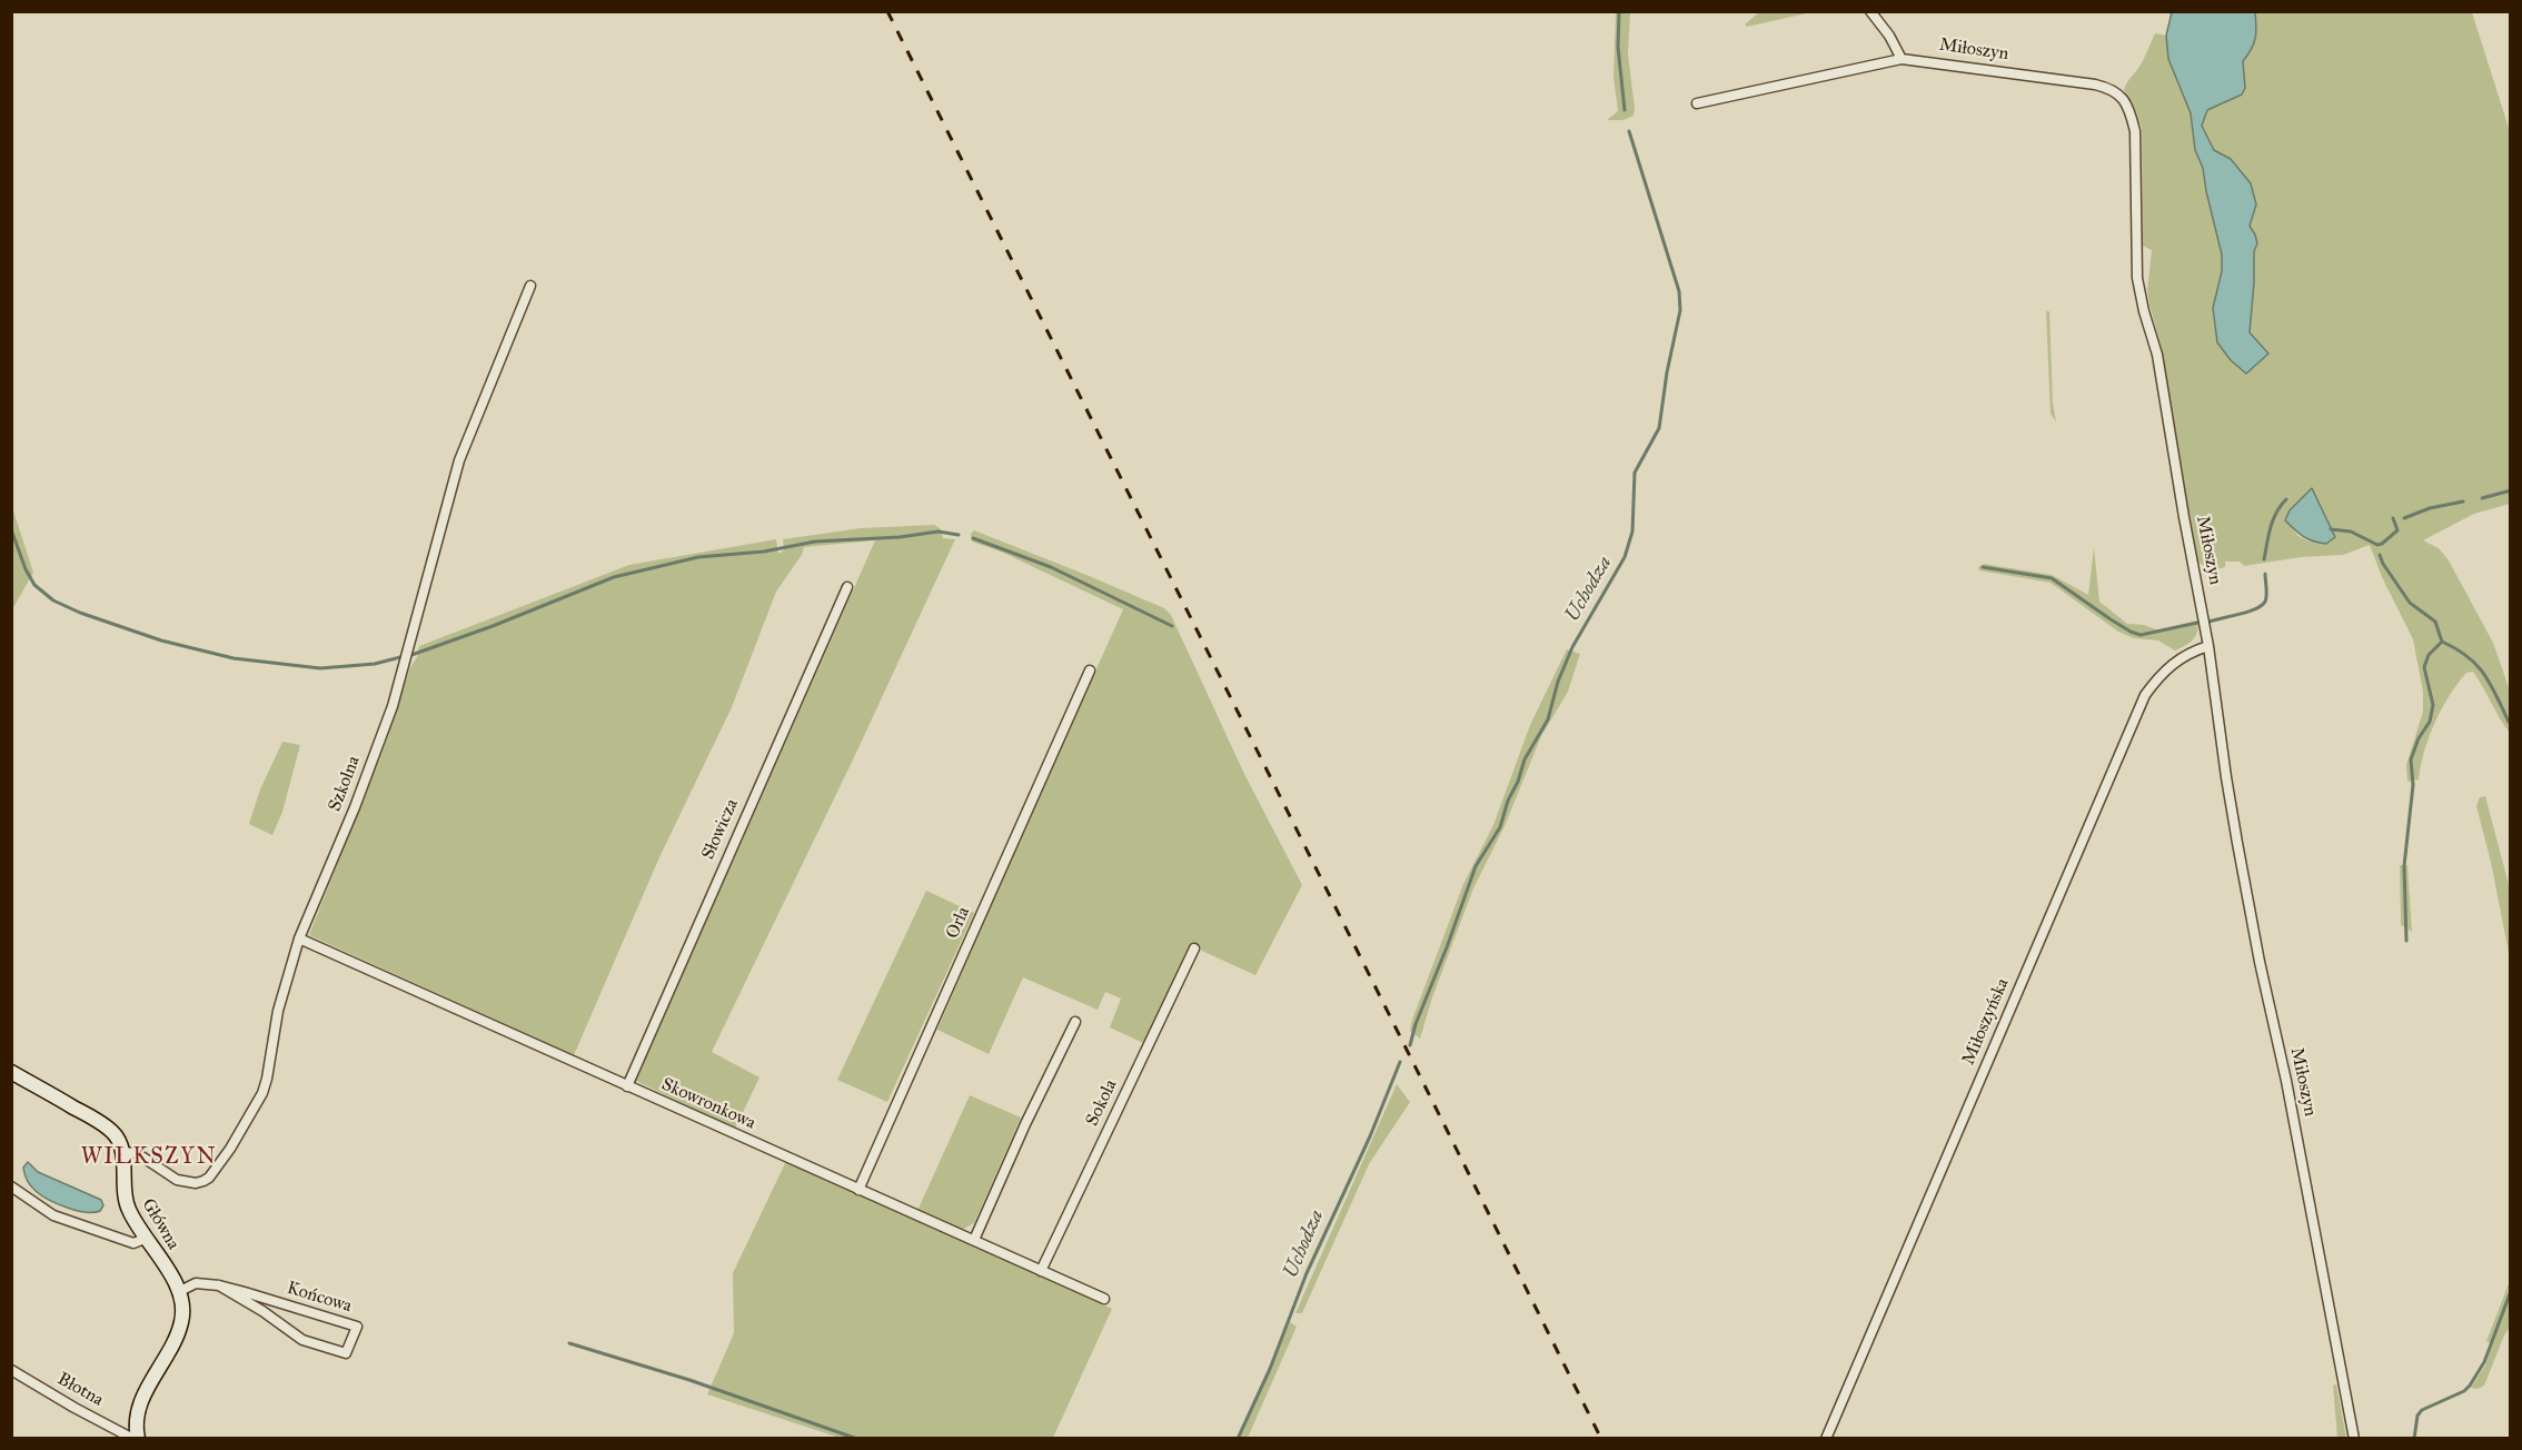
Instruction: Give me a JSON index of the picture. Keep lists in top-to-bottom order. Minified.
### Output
{"streets":{"street":["Miłoszyn","Szkolna","Słowicza","Orla","Miłoszyńska","Sokola","Skowronkowa","Główna","Końcowa","Błotna"]},"crossings":[["Miłoszyn","Miłoszyńska"],["Szkolna","Skowronkowa"],["Szkolna","Główna"],["Słowicza","Skowronkowa"],["Orla","Skowronkowa"],["Sokola","Skowronkowa"],["Główna","Końcowa"]],"districts":["WILKSZYN"],"water":["Uchodza"]}
